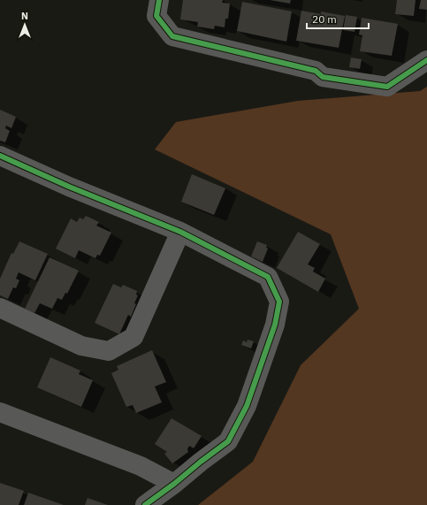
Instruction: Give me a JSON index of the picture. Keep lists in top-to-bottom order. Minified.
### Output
{"scale_bar":"20 m","north":"top"}
